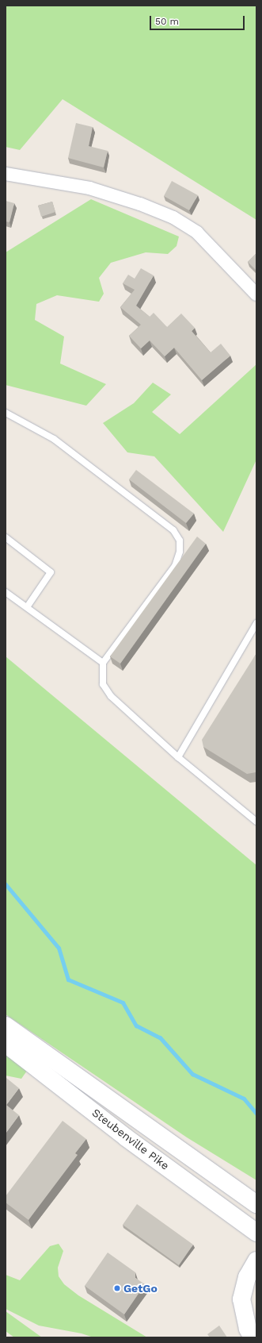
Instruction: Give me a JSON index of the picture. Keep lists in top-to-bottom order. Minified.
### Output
{"streets":{"main road":["Steubenville Pike"]},"places":["GetGo"],"scale_bar":"50 m"}
